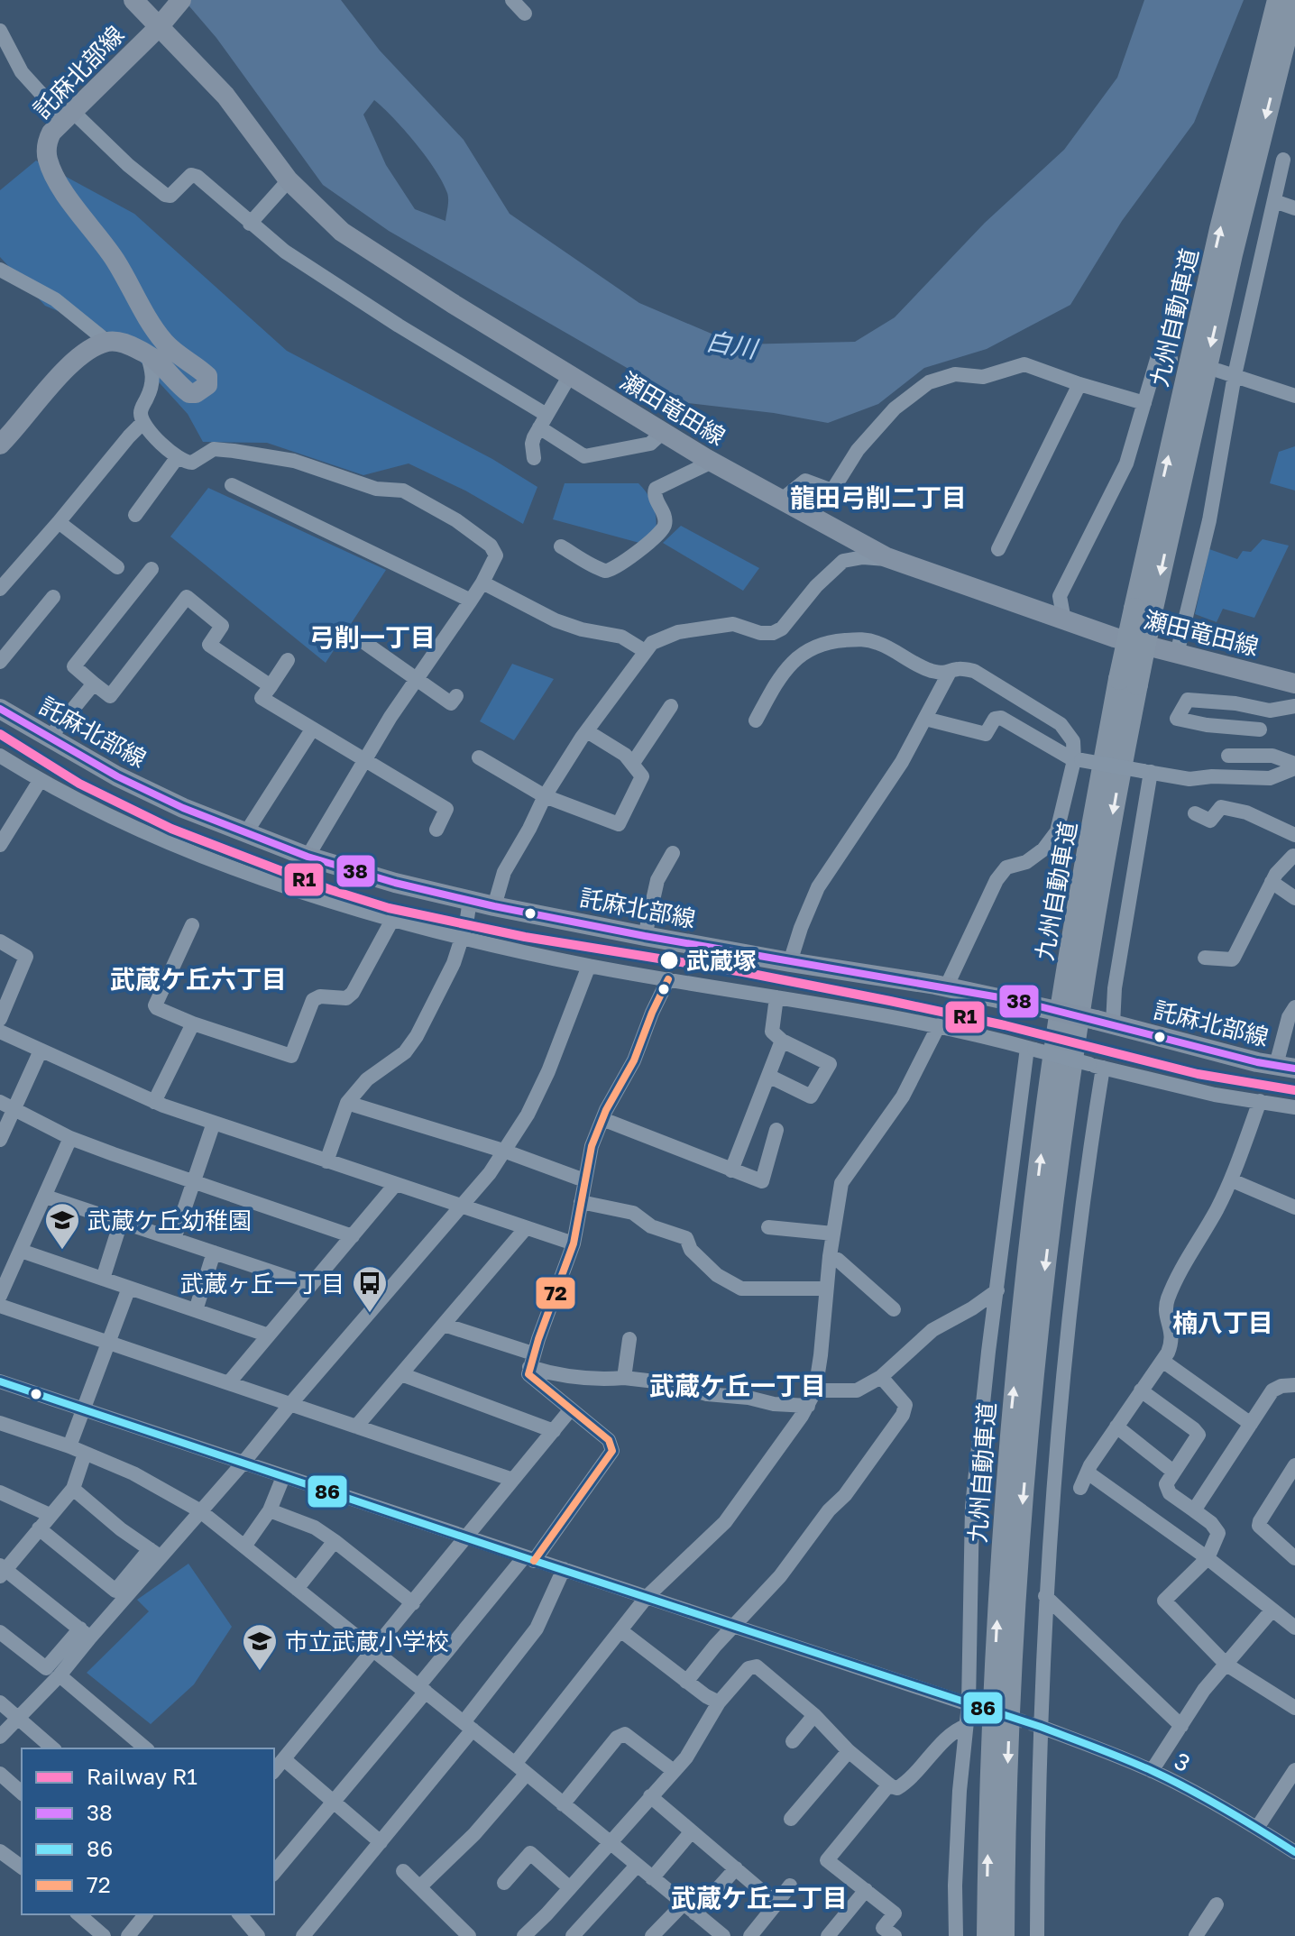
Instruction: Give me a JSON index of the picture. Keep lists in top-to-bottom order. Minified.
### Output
{"streets":{"highway":["九州自動車道"],"main road":["託麻北部線","瀬田竜田線"],"street":["3"]},"crossings":[["託麻北部線","瀬田竜田線"]],"districts":["龍田弓削二丁目","弓削一丁目","武蔵ケ丘六丁目","楠八丁目","武蔵ケ丘一丁目","武蔵ケ丘二丁目"],"water":["白川"],"places":{"other":["武蔵塚"],"school or university":["武蔵ケ丘幼稚園","市立武蔵小学校"],"bus stop":["武蔵ヶ丘一丁目"]},"lines":["transit line 38","rail line R1","transit line 72","transit line 86"],"legend":["Railway R1","38","86","72"]}
